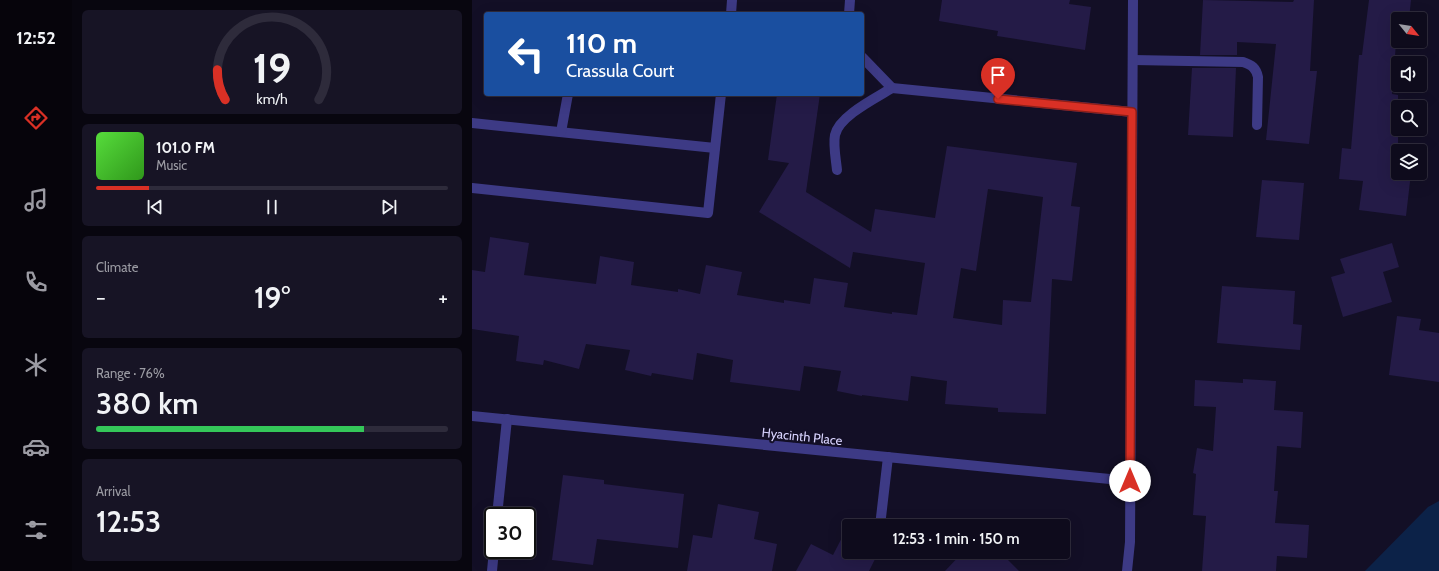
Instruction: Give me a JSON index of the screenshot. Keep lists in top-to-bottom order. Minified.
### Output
{"streets":{"street":["Hyacinth Place"]},"north":"bottom right","page":{"tabs":"12:52","turn":["110 m","Crassula Court"],"song":["101.0 FM","Music"],"tile":["Climate",["Range · 76%","380 km"],["Arrival","12:53"]],"heat":["−","19°","+"],"limit":"30","trip":"12:53 · 1 min · 150 m","gauge":["19","km/h"]}}
